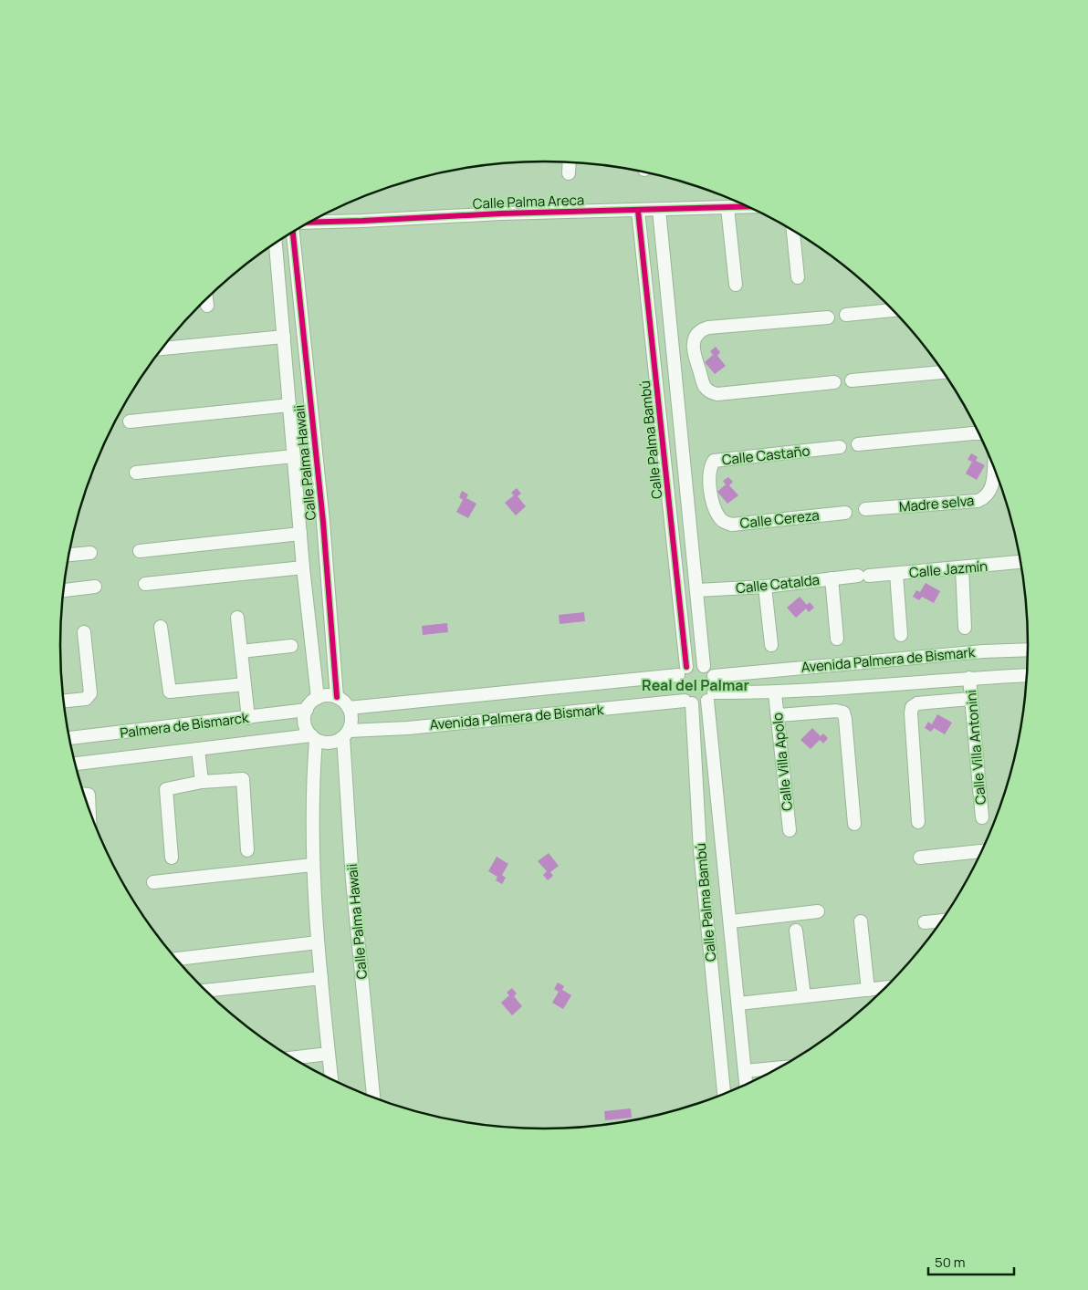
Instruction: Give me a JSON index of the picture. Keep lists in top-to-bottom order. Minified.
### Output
{"streets":{"street":["Calle Palma Areca","Calle Palma Bambú","Calle Castaño","Calle Palma Hawaii","Madre selva","Calle Cereza","Calle Jazmín","Calle Catalda","Avenida Palmera de Bismark","Palmera de Bismarck","Calle Villa Antonini","Calle Villa Apolo"]},"crossings":[["Calle Palma Areca","Calle Palma Bambú"],["Calle Palma Bambú","Avenida Palmera de Bismark"],["Calle Castaño","Calle Cereza"],["Calle Palma Hawaii","Avenida Palmera de Bismark"],["Calle Palma Hawaii","Palmera de Bismarck"],["Calle Jazmín","Calle Catalda"],["Avenida Palmera de Bismark","Palmera de Bismarck"],["Avenida Palmera de Bismark","Calle Villa Antonini"],["Avenida Palmera de Bismark","Calle Villa Apolo"]],"districts":["Real del Palmar"],"scale_bar":"50 m"}
